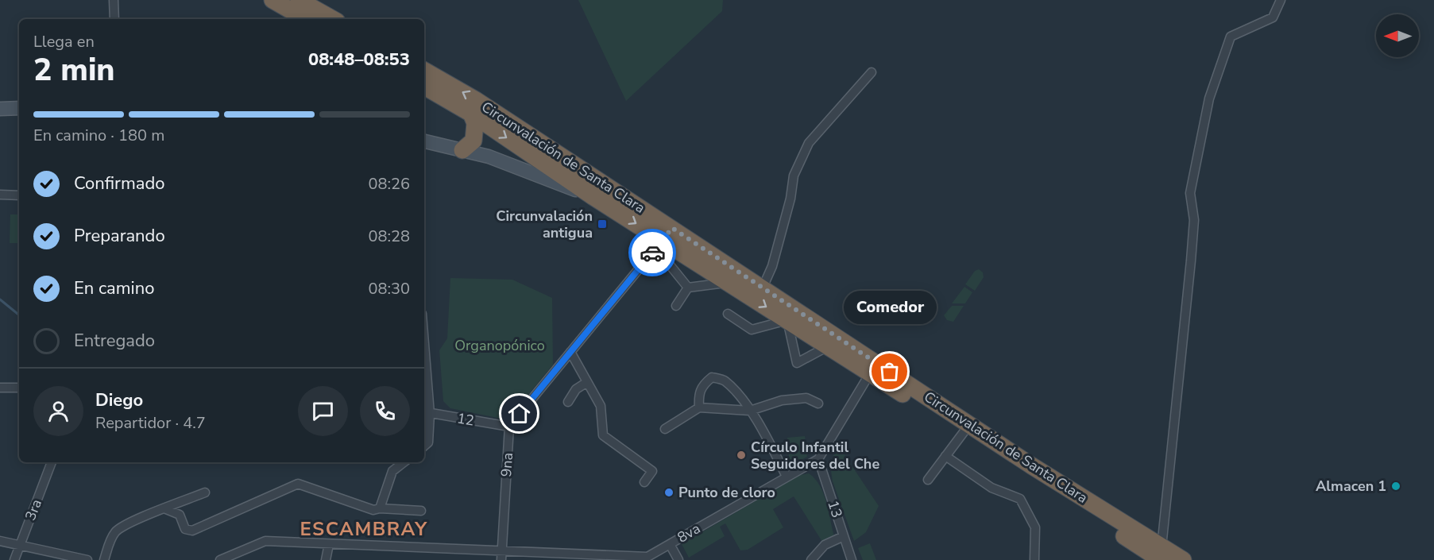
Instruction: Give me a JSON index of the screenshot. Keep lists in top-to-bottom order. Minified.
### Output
{"streets":{"highway":["Circunvalación de Santa Clara"],"street":["12","9na","13","3ra","8va"]},"crossings":[["12","9na"],["9na","8va"],["13","8va"]],"districts":["ESCAMBRAY"],"parks":["Organopónico"],"places":{"transit":["Circunvalación antigua"],"other":["Comedor","Círculo Infantil Seguidores del Che","Almacen 1","Punto de cloro"]},"north":"left","page":{"heading":["2 min","Llega en","08:48–08:53"],"panel":["Diego","Repartidor · 4.7"],"bar":"En camino · 180 m","list":[["Confirmado","08:26"],["Preparando","08:28"],["En camino","08:30"],"Entregado"],"bubble":"Comedor"}}
